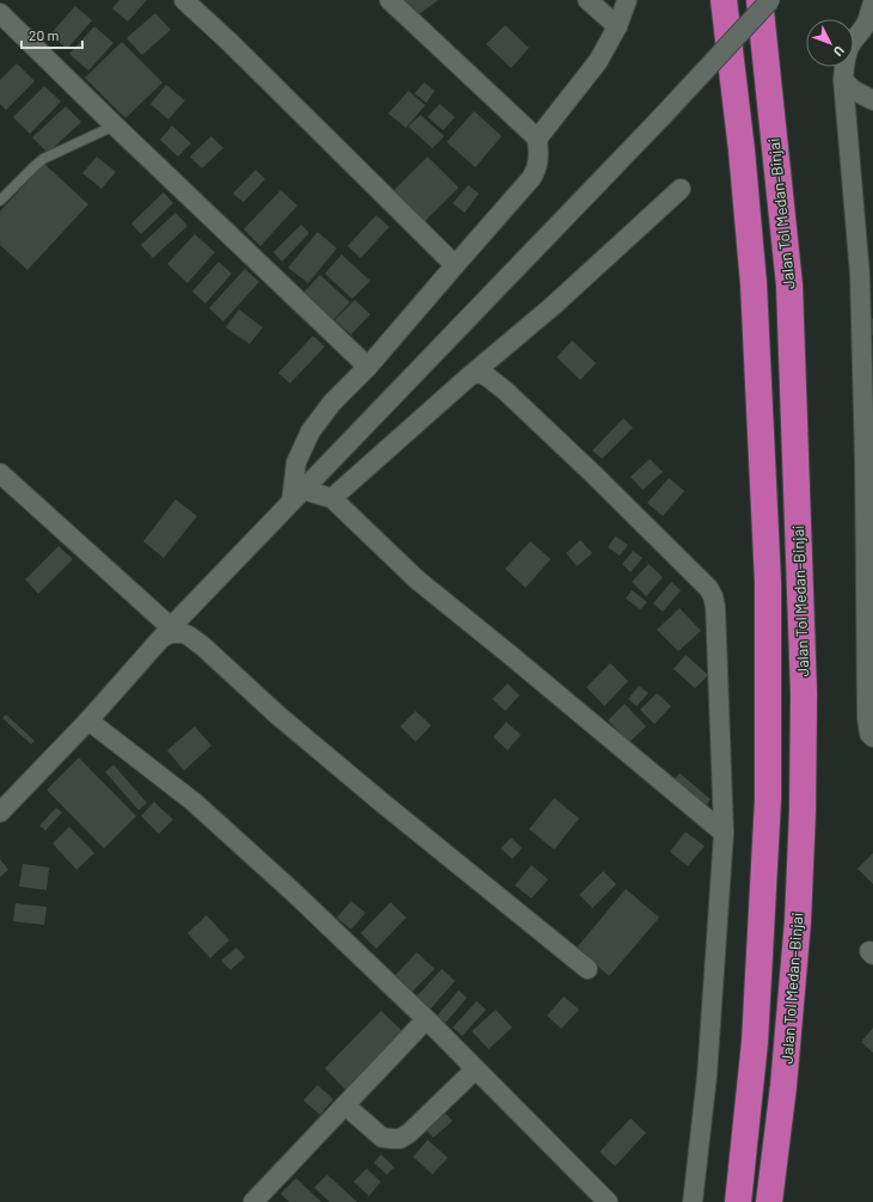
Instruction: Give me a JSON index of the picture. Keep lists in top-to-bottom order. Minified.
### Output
{"streets":{"highway":["Jalan Tol Medan–Binjai"]},"scale_bar":"20 m","north":"bottom right"}
